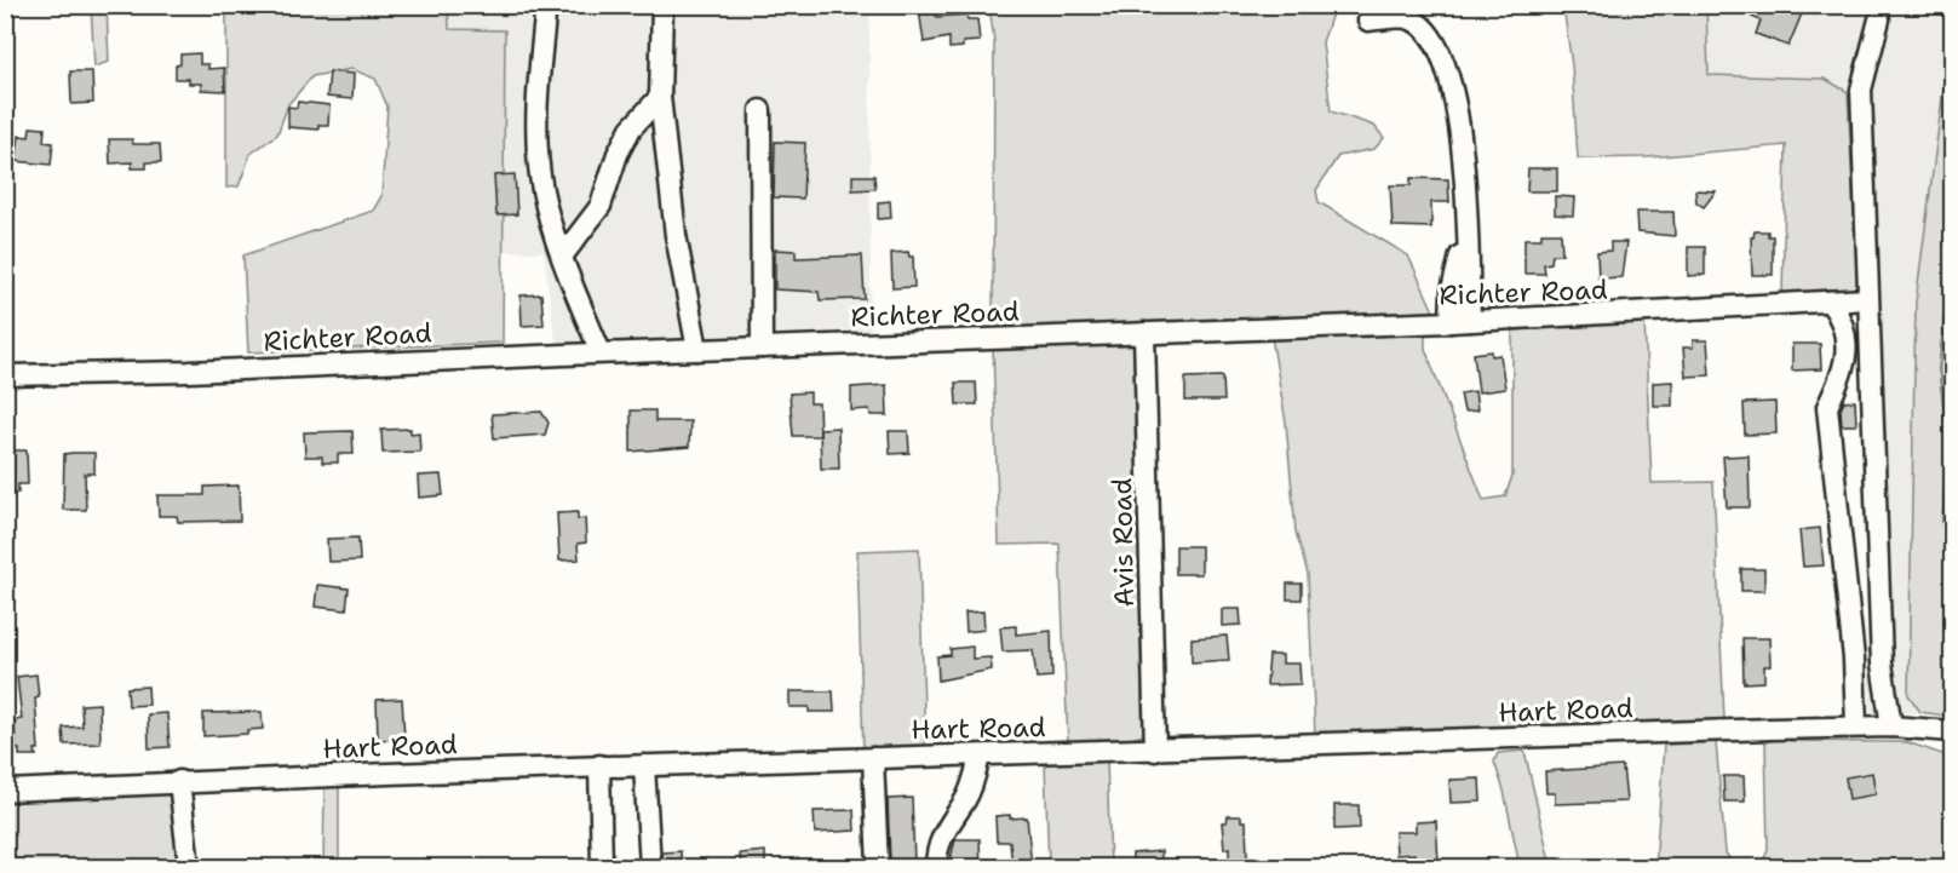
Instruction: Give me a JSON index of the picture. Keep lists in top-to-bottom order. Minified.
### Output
{"streets":{"street":["Richter Road","Avis Road","Hart Road"]},"crossings":[["Richter Road","Avis Road"],["Avis Road","Hart Road"]]}
